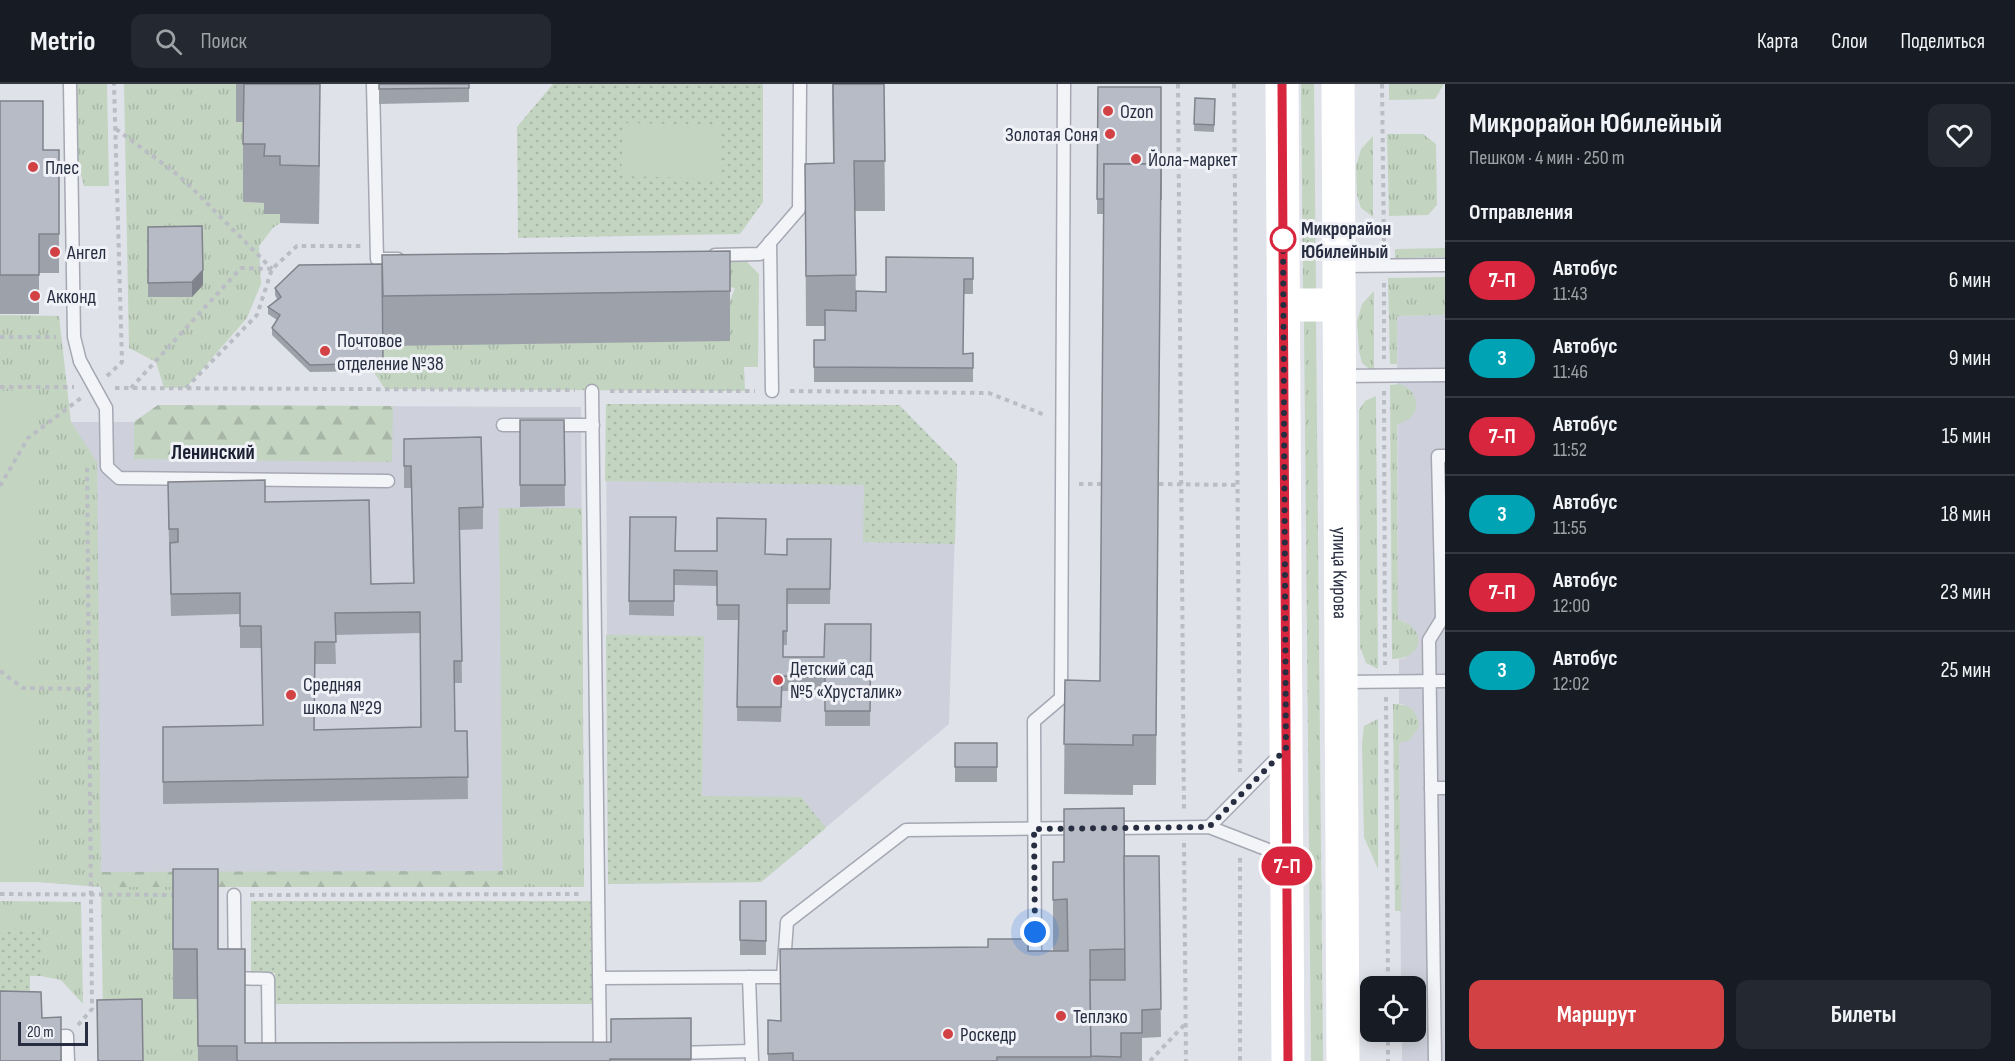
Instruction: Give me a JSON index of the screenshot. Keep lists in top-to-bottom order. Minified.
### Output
{"streets":{"main road":["улица Кирова"]},"districts":["Ленинский"],"places":["Ozon","Золотая Соня","Йола-маркет","Плес","Микрорайон Юбилейный","Ангел","Акконд","Почтовое отделение №38","Детский сад №5 «Хрусталик»","Средняя школа №29","Теплэко","Роскедр"],"lines":["bus line 7-П"],"scale_bar":"20 m","page":{"header":"Metrio","search":"Поиск","nav":["Карта","Слои","Поделиться"],"on_map":"7-П","heading":[["Микрорайон Юбилейный","Пешком · 4 мин · 250 m"],"Отправления"],"list":[{"mark":"7-П","name":"Автобус","note":"11:43","value":"6 мин"},{"mark":"3","name":"Автобус","note":"11:46","value":"9 мин"},{"mark":"7-П","name":"Автобус","note":"11:52","value":"15 мин"},{"mark":"3","name":"Автобус","note":"11:55","value":"18 мин"},{"mark":"7-П","name":"Автобус","note":"12:00","value":"23 мин"},{"mark":"3","name":"Автобус","note":"12:02","value":"25 мин"}],"buttons":["Маршрут","Билеты"],"scale":"20 m"}}
